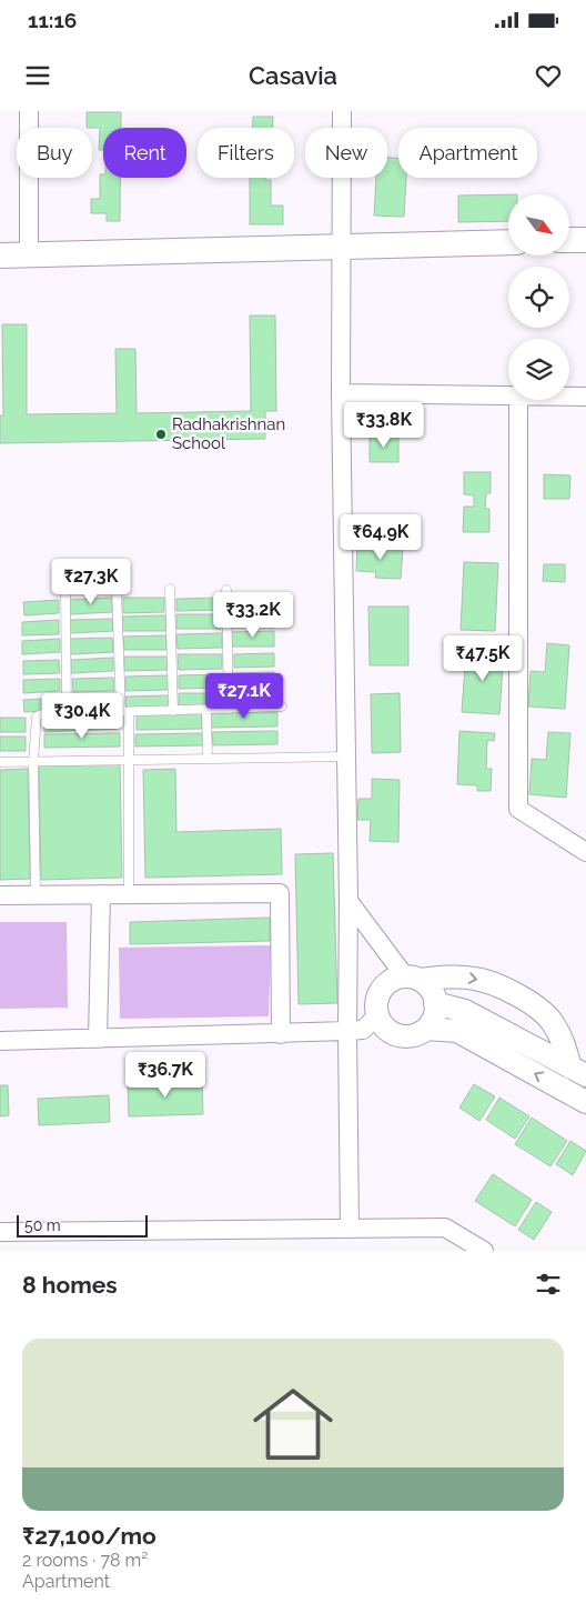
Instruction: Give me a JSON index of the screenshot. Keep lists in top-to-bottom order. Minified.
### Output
{"places":["Radhakrishnan School"],"scale_bar":"50 m","north":"bottom right","page":{"status":"11:16","header":"Casavia","chip":["Buy","Rent","Filters","New","Apartment"],"price":["₹33.8K","₹64.9K","₹27.3K","₹33.2K","₹47.5K","₹27.1K","₹30.4K","₹36.7K"],"scale":"50 m","heading":"8 homes","list":[{"name":"₹27,100/mo","note":"2 rooms · 78 m² · Apartment"}]}}
